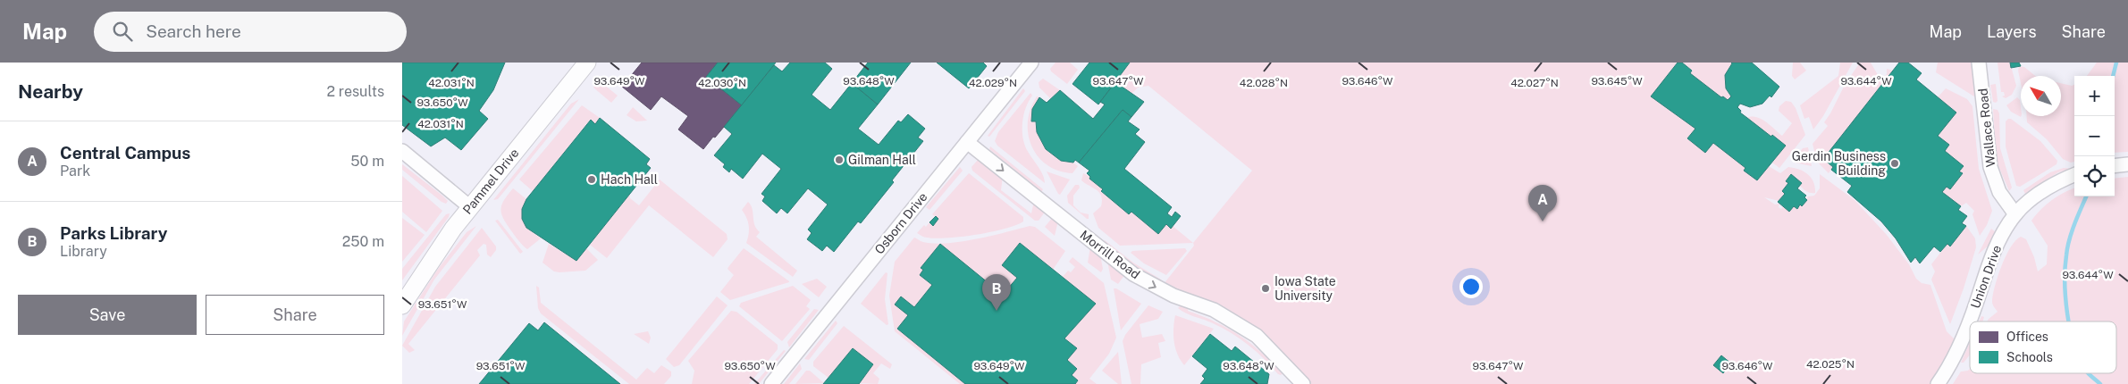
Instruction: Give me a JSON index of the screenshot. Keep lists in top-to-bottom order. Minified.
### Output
{"streets":{"street":["Wallace Road","Pammel Drive","Osborn Drive","Morrill Road","Union Drive"]},"crossings":[["Wallace Road","Union Drive"],["Osborn Drive","Morrill Road"]],"one_way":["Morrill Road"],"places":["Gilman Hall","Gerdin Business Building","Hach Hall","Iowa State University"],"legend":["Offices","Schools"],"north":"top left","page":{"header":"Map","search":"Search here","nav":["Map","Layers","Share"],"heading":["Nearby","2 results"],"map_buttons":["+","−"],"list":[{"mark":"A","name":"Central Campus","note":"Park","value":"50 m"},{"mark":"B","name":"Parks Library","note":"Library","value":"250 m"}],"pins":["A","B"],"buttons":["Save","Share"]},"coordinates":["93.649°W","93.648°W","93.647°W","93.646°W","93.645°W","93.644°W","42.031°N","42.030°N","42.029°N","42.028°N","42.027°N","93.650°W","93.651°W","42.025°N"]}
